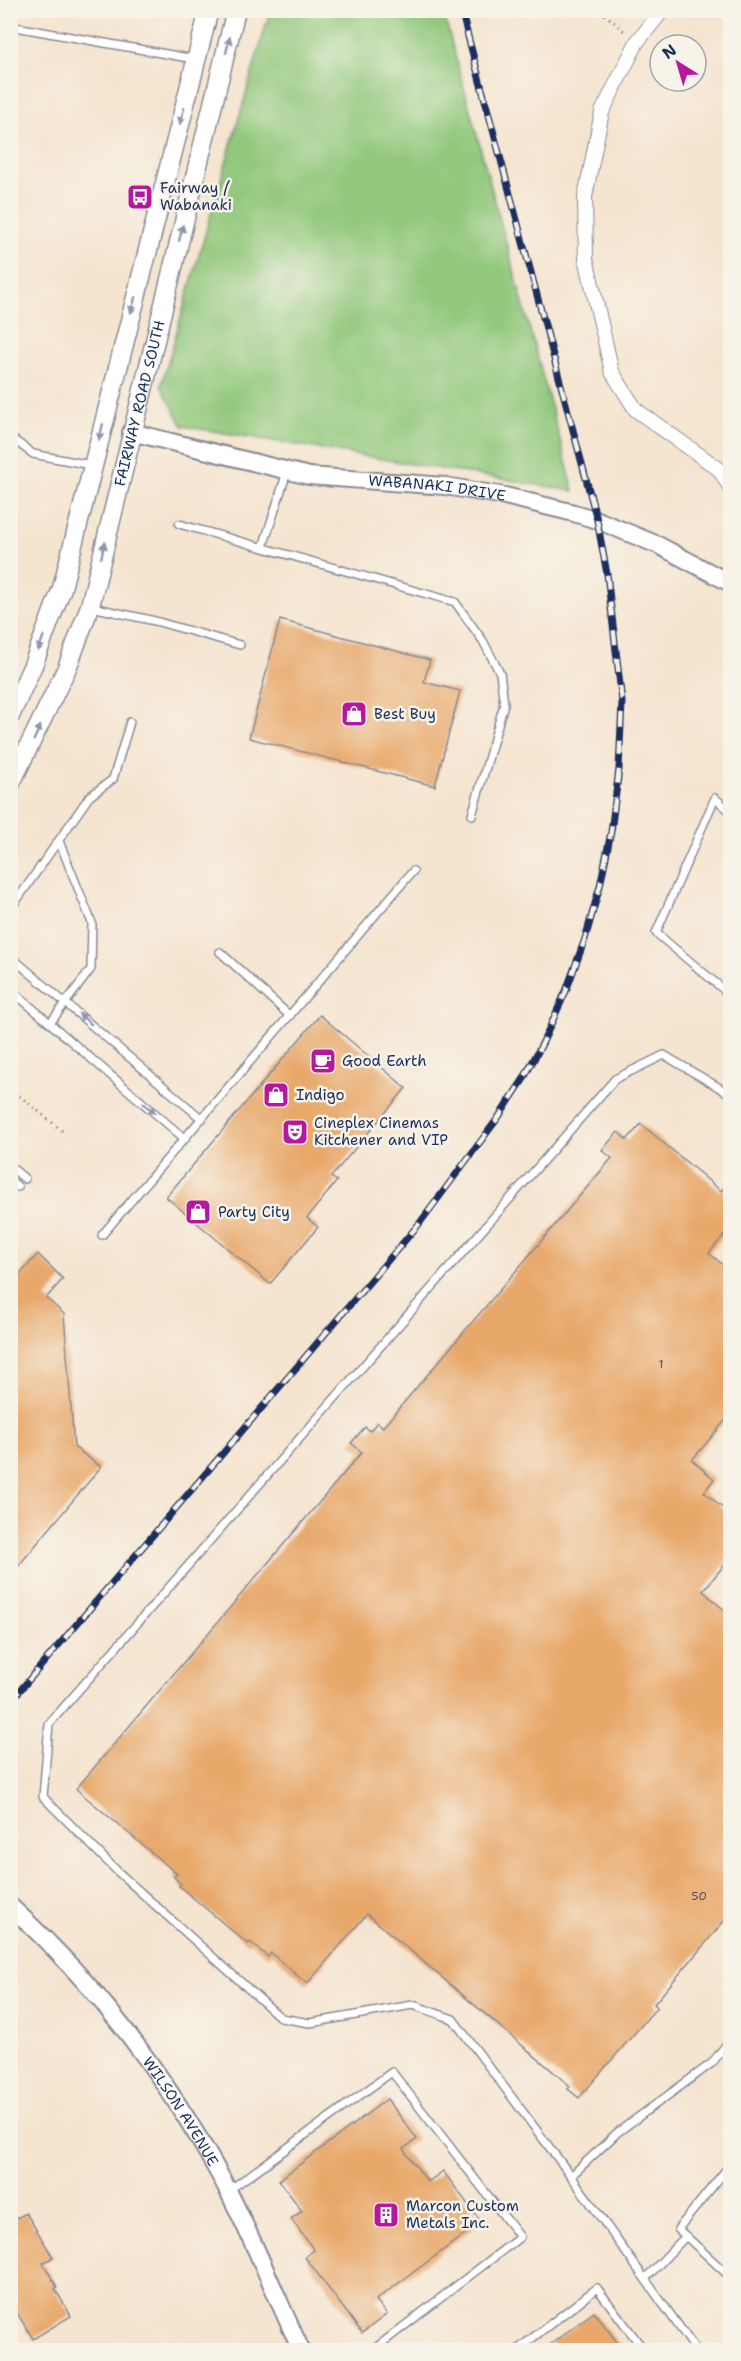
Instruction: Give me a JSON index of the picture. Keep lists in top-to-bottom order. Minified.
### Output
{"streets":{"main road":["FAIRWAY ROAD SOUTH"],"street":["WABANAKI DRIVE","WILSON AVENUE"]},"crossings":[["FAIRWAY ROAD SOUTH","WABANAKI DRIVE"]],"places":{"bus stop":["Fairway / Wabanaki"],"shop":["Best Buy","Indigo","Party City"],"cafe":["Good Earth"],"theatre":["Cineplex Cinemas Kitchener and VIP"],"building":["Marcon Custom Metals Inc."]},"house_numbers":["1","50"],"north":"top left"}
